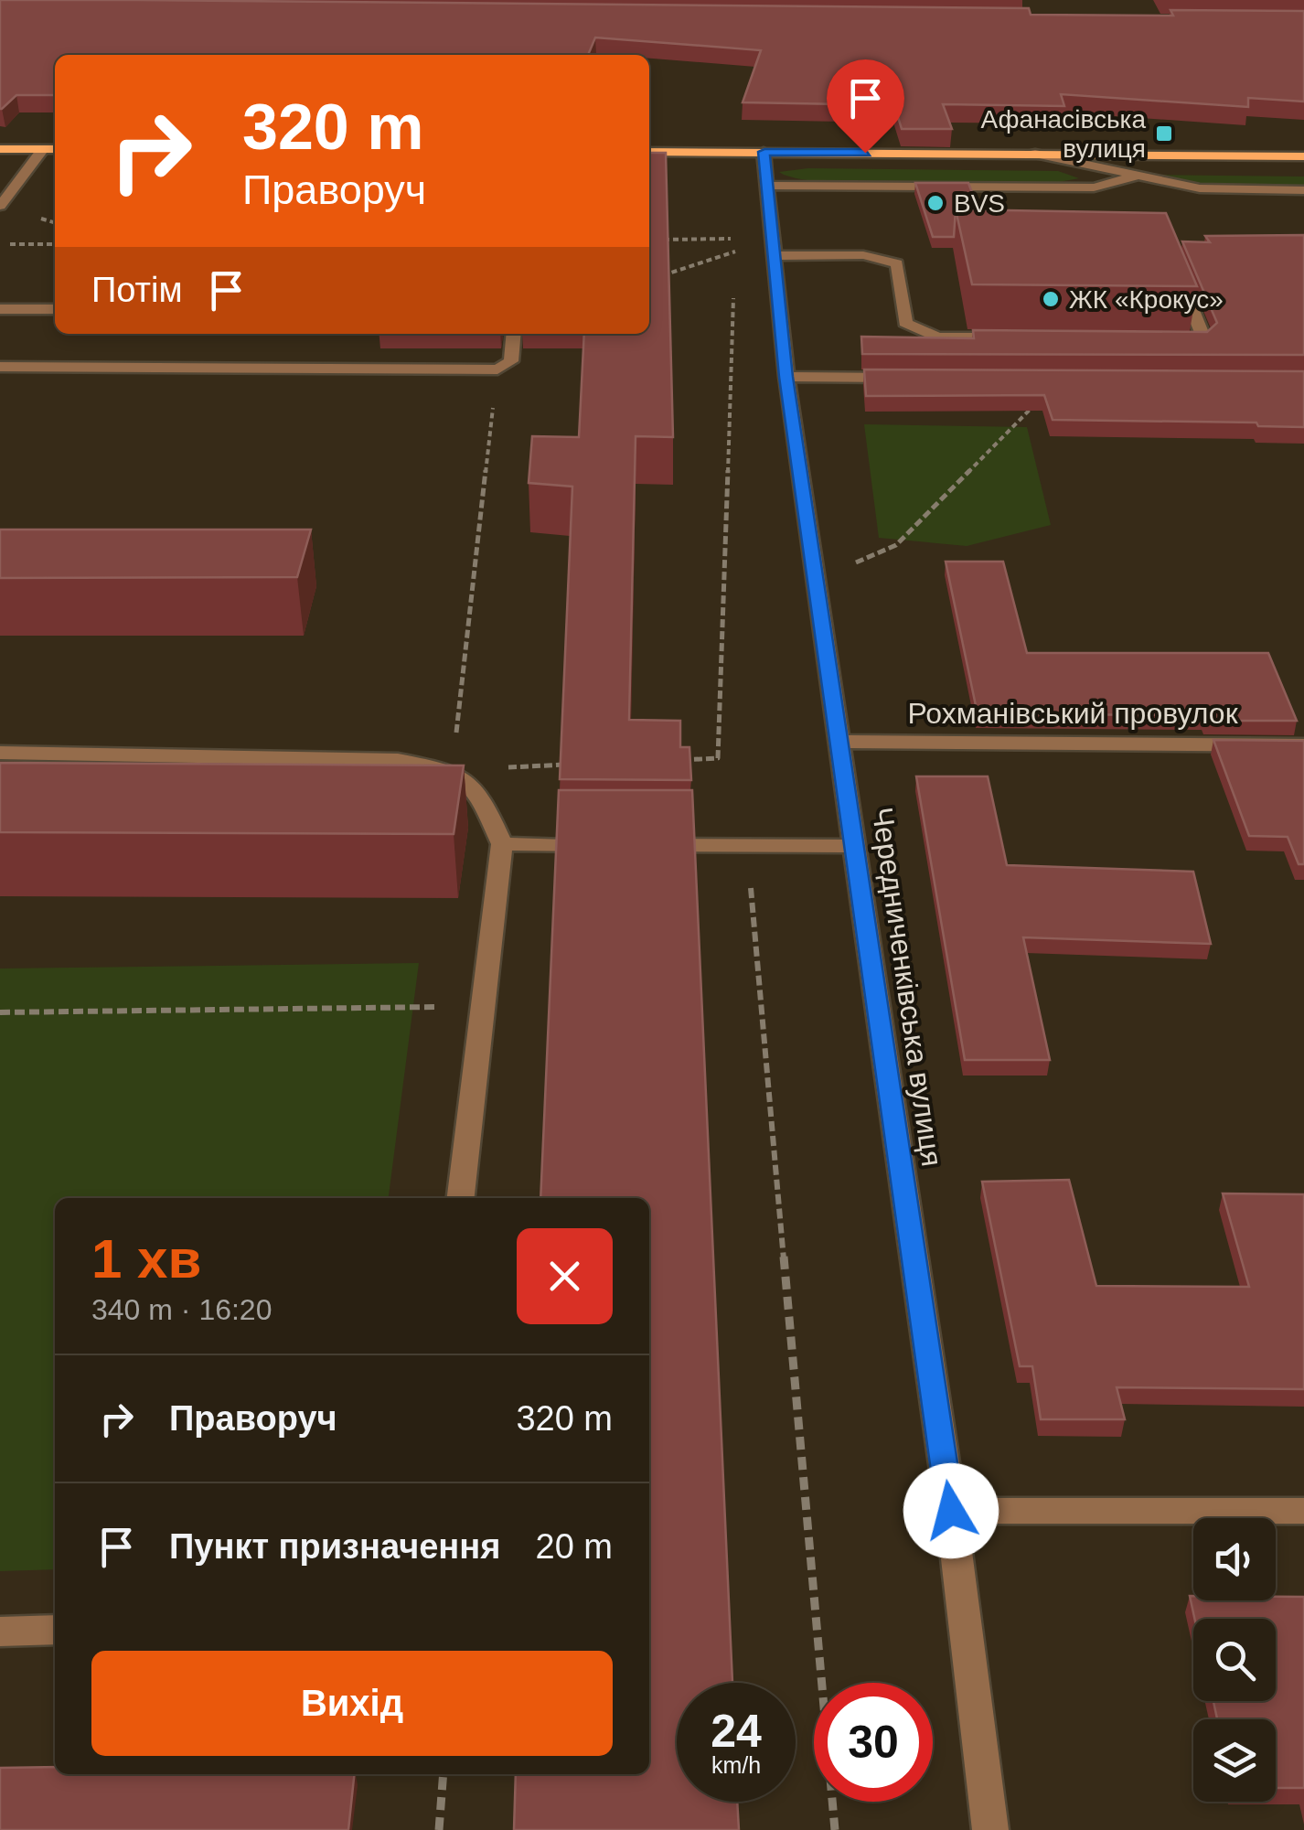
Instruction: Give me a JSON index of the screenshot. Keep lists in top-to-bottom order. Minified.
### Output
{"streets":{"street":["Рохманівський провулок","Чередниченківська вулиця"]},"crossings":[["Рохманівський провулок","Чередниченківська вулиця"]],"places":{"transit":["Афанасівська вулиця"],"other":["BVS","ЖК «Крокус»"]},"page":{"turn":["320 m","Праворуч"],"then":"Потім","heading":["1 хв","340 m · 16:20"],"list":[{"name":"Праворуч","value":"320 m"},{"name":"Пункт призначення","value":"20 m"}],"buttons":"Вихід","speed":"24 km/h","limit":"30"}}
